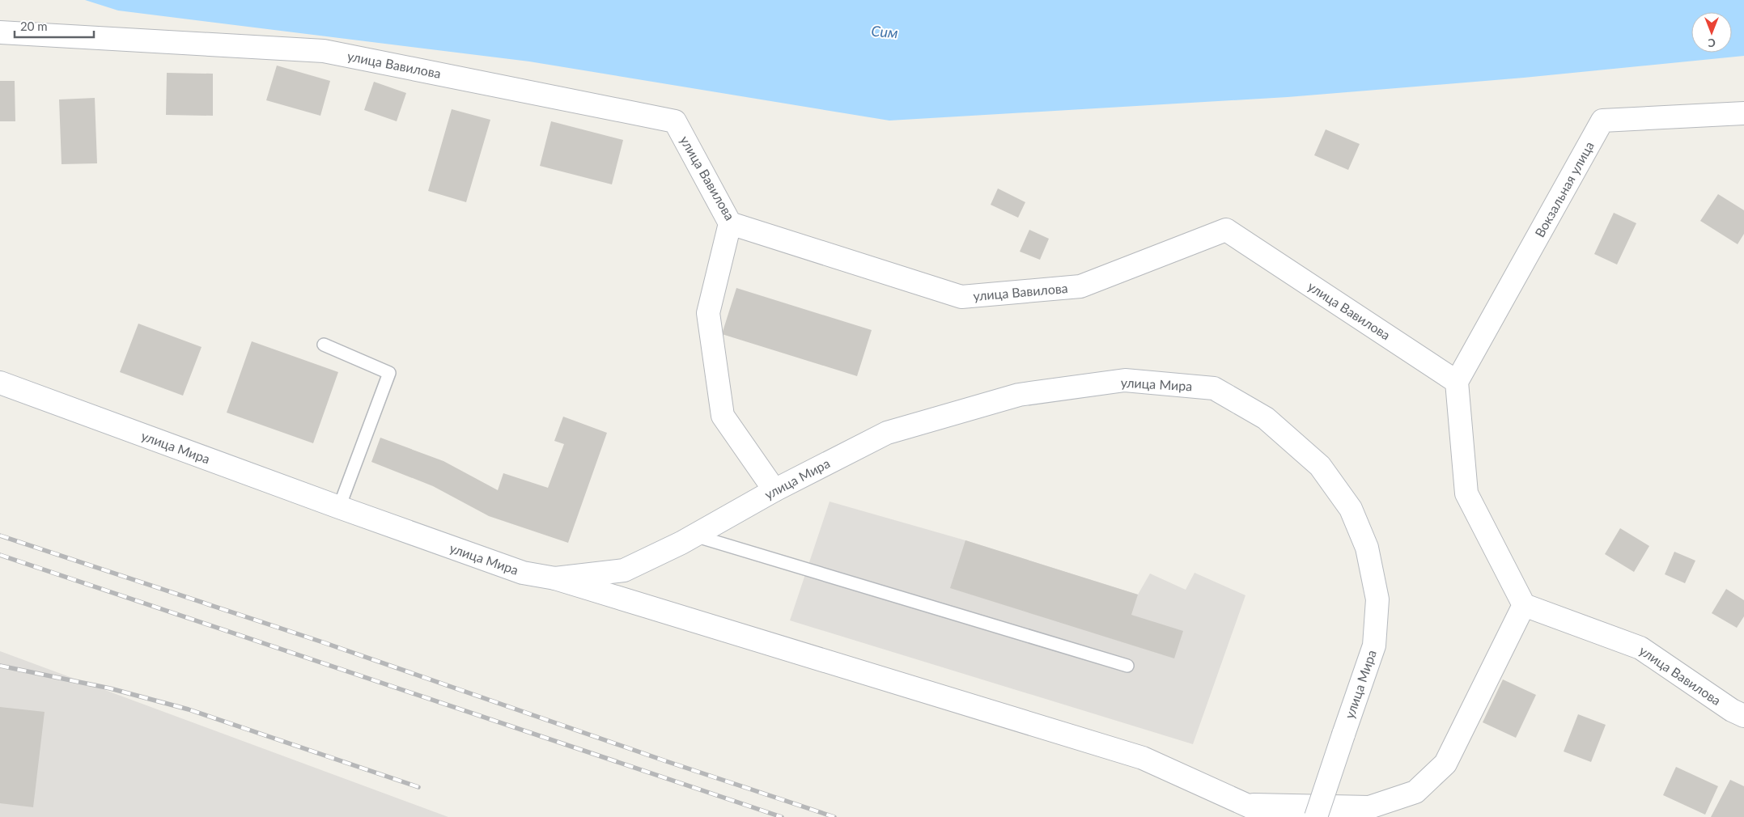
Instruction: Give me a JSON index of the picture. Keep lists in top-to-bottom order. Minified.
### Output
{"streets":{"street":["улица Вавилова","Вокзальная улица","улица Мира"]},"crossings":[["улица Вавилова","Вокзальная улица"]],"water":["Сим"],"scale_bar":"20 m","north":"bottom"}
